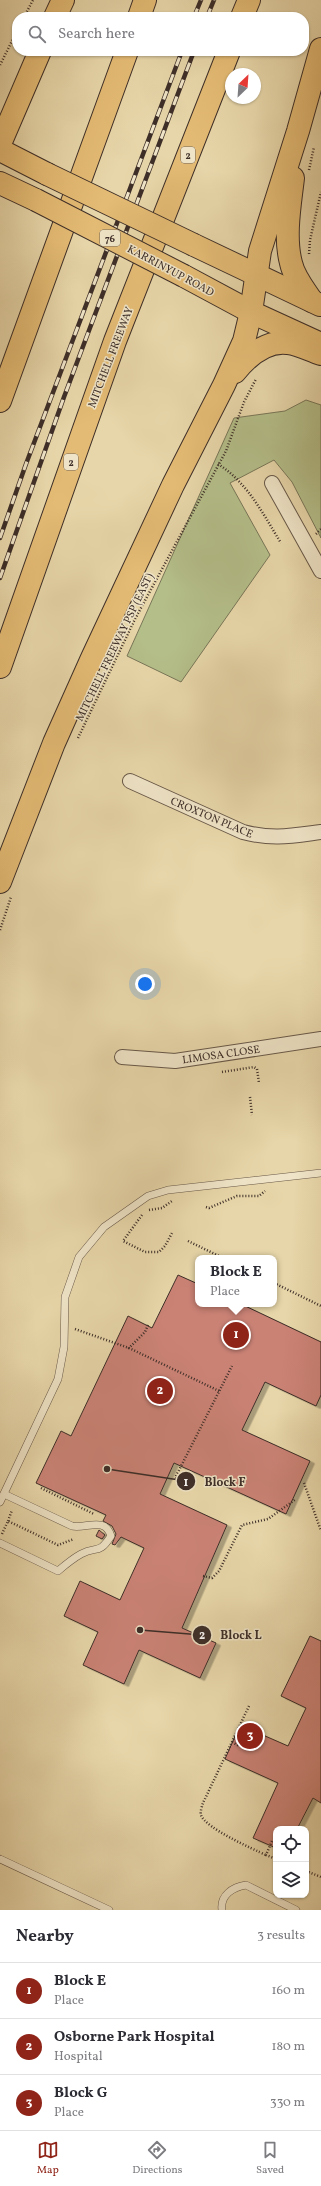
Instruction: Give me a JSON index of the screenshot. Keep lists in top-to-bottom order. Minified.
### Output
{"streets":{"highway":["2","76","KARRINYUP ROAD","MITCHELL FREEWAY"],"street":["CROXTON PLACE","LIMOSA CLOSE"],"path":["MITCHELL FREEWAY PSP (EAST)"]},"places":["Block F","Block L"],"north":"top right","page":{"search":"Search here","popup":["Block E","Place"],"pins":["1","2","3"],"heading":["Nearby","3 results"],"list":[{"mark":"1","name":"Block E","note":"Place","value":"160 m"},{"mark":"2","name":"Osborne Park Hospital","note":"Hospital","value":"180 m"},{"mark":"3","name":"Block G","note":"Place","value":"330 m"}],"nav":["Map","Directions","Saved"]}}
